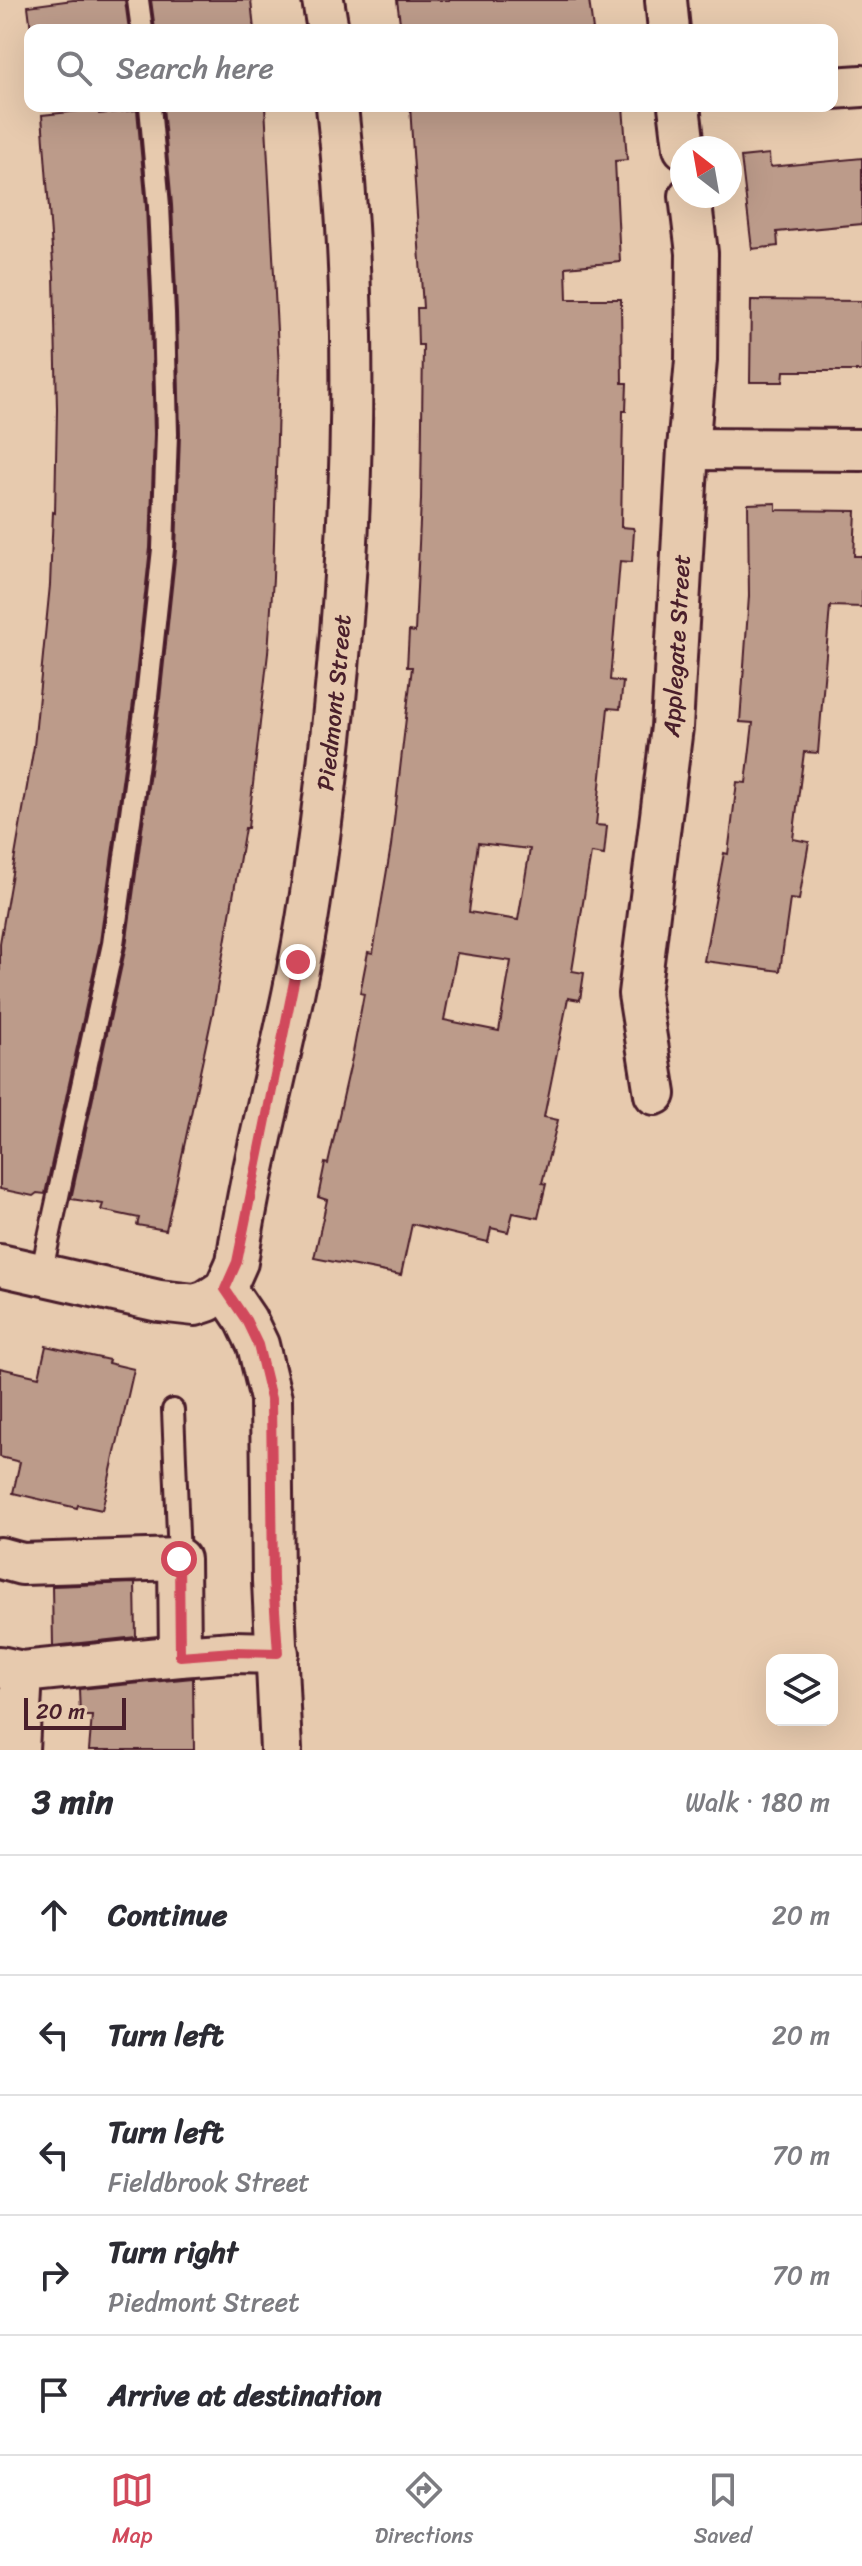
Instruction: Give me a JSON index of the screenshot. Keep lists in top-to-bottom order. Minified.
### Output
{"streets":{"street":["Applegate Street","Piedmont Street"]},"scale_bar":"20 m","north":"top left","page":{"search":"Search here","scale":"20 m","heading":["3 min","Walk · 180 m"],"list":[["Continue","20 m"],["Turn left","20 m"],["Turn left","Fieldbrook Street","70 m"],["Turn right","Piedmont Street","70 m"],"Arrive at destination"],"nav":["Map","Directions","Saved"]}}
